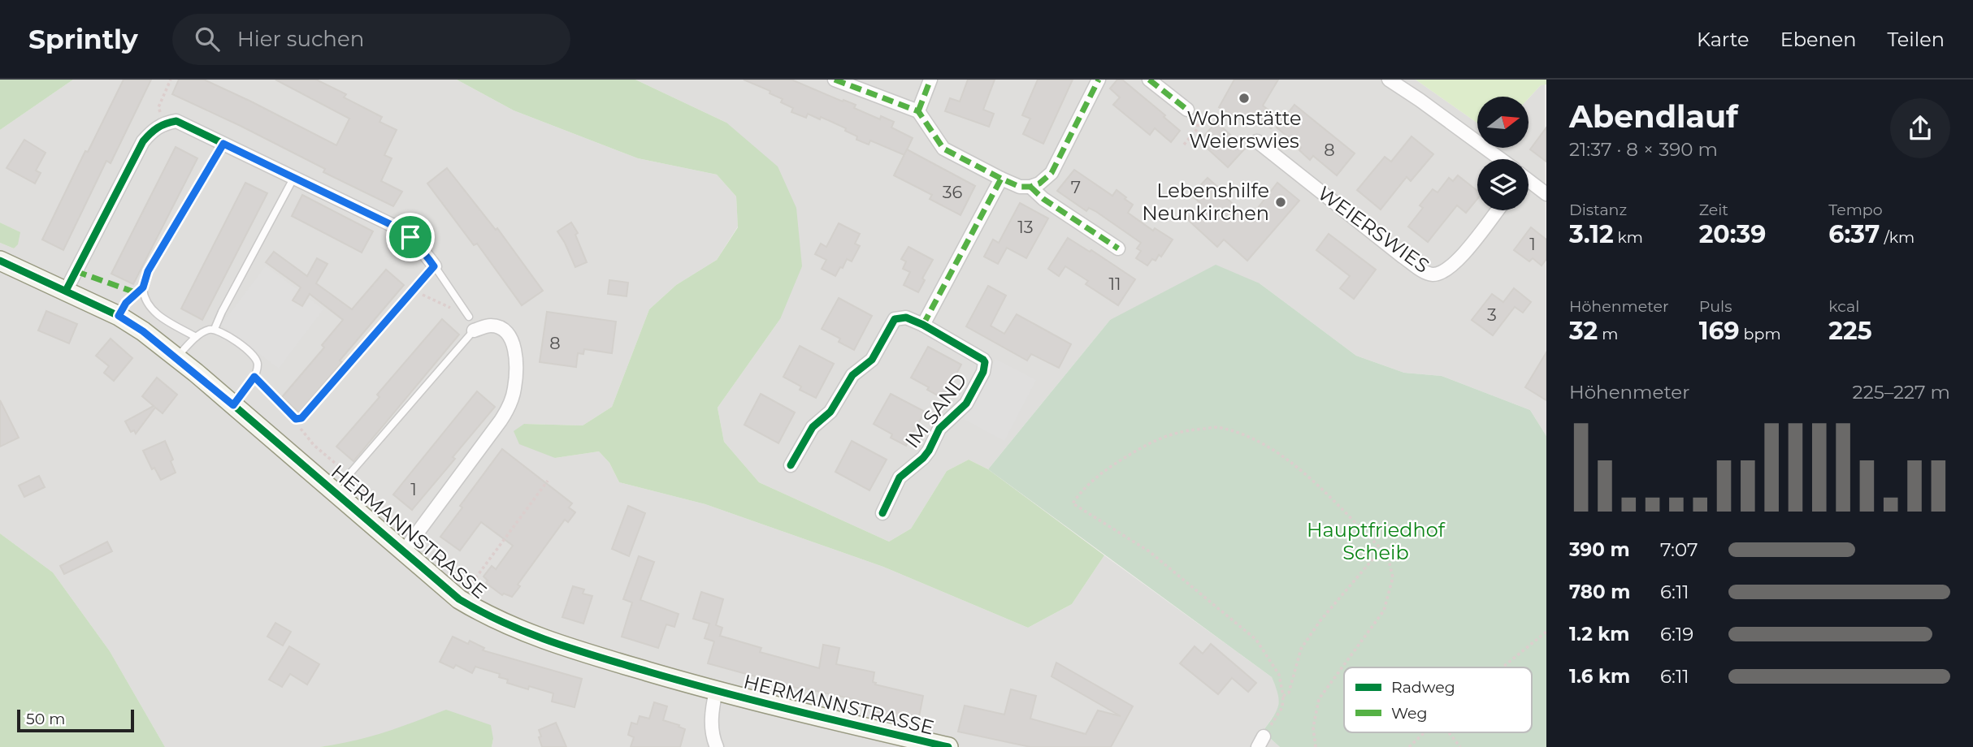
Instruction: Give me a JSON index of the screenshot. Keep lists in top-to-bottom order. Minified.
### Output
{"streets":{"street":["WEIERSWIES","IM SAND","HERMANNSTRASSE"]},"parks":["Hauptfriedhof Scheib"],"places":["Wohnstätte Weierswies","Lebenshilfe Neunkirchen"],"house_numbers":["8","7","36","13","1","11","3","8","1"],"legend":["Radweg","Weg"],"scale_bar":"50 m","north":"right","page":{"header":"Sprintly","search":"Hier suchen","nav":["Karte","Ebenen","Teilen"],"heading":["Abendlauf","21:37 · 8 × 390 m"],"stats":[["Distanz","3.12 km"],["Zeit","20:39"],["Tempo","6:37 /km"],["Höhenmeter","32 m"],["Puls","169 bpm"],["kcal","225"]],"chart":["Höhenmeter","225–227 m"],"list":[{"name":"390 m","note":"7:07"},{"name":"780 m","note":"6:11"},{"name":"1.2 km","note":"6:19"},{"name":"1.6 km","note":"6:11"}],"scale":"50 m"}}
